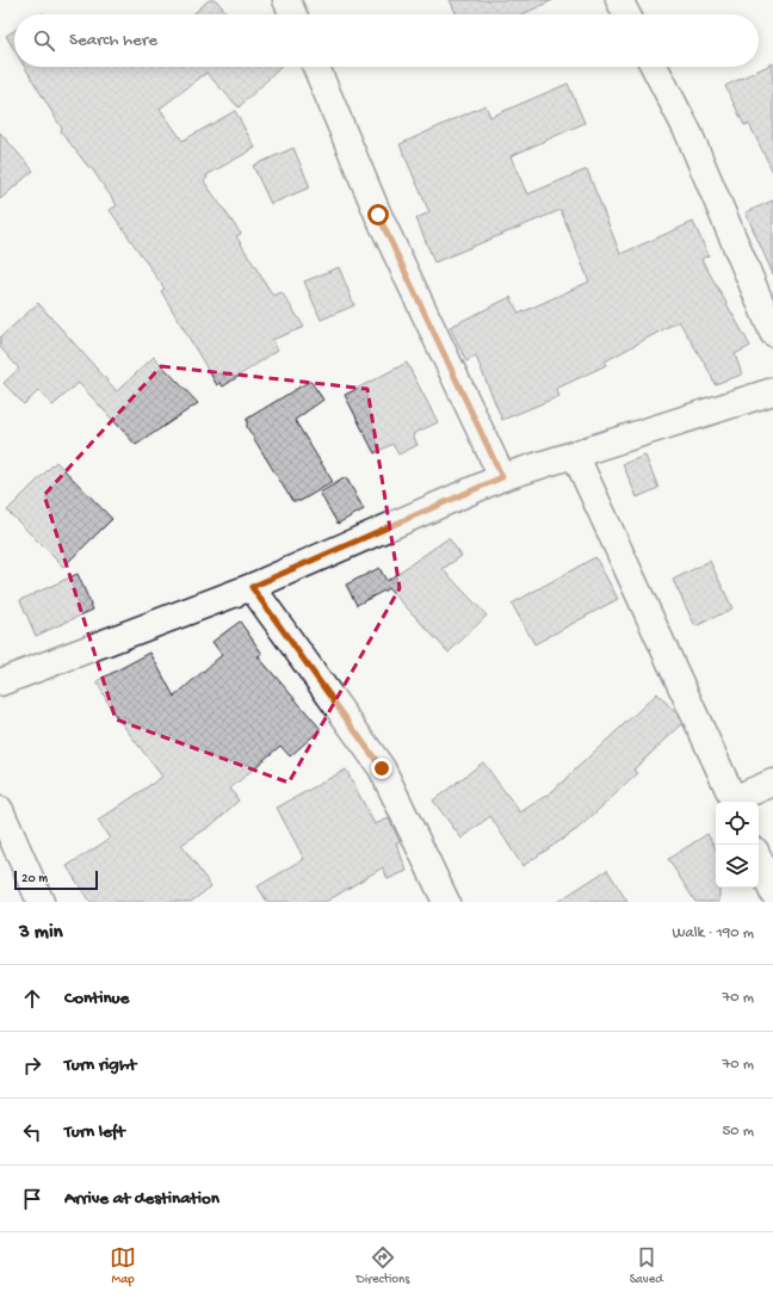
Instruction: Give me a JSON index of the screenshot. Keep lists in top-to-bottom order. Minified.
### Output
{"scale_bar":"20 m","page":{"search":"Search here","scale":"20 m","heading":["3 min","Walk · 190 m"],"list":[["Continue","70 m"],["Turn right","70 m"],["Turn left","50 m"],"Arrive at destination"],"nav":["Map","Directions","Saved"]}}
